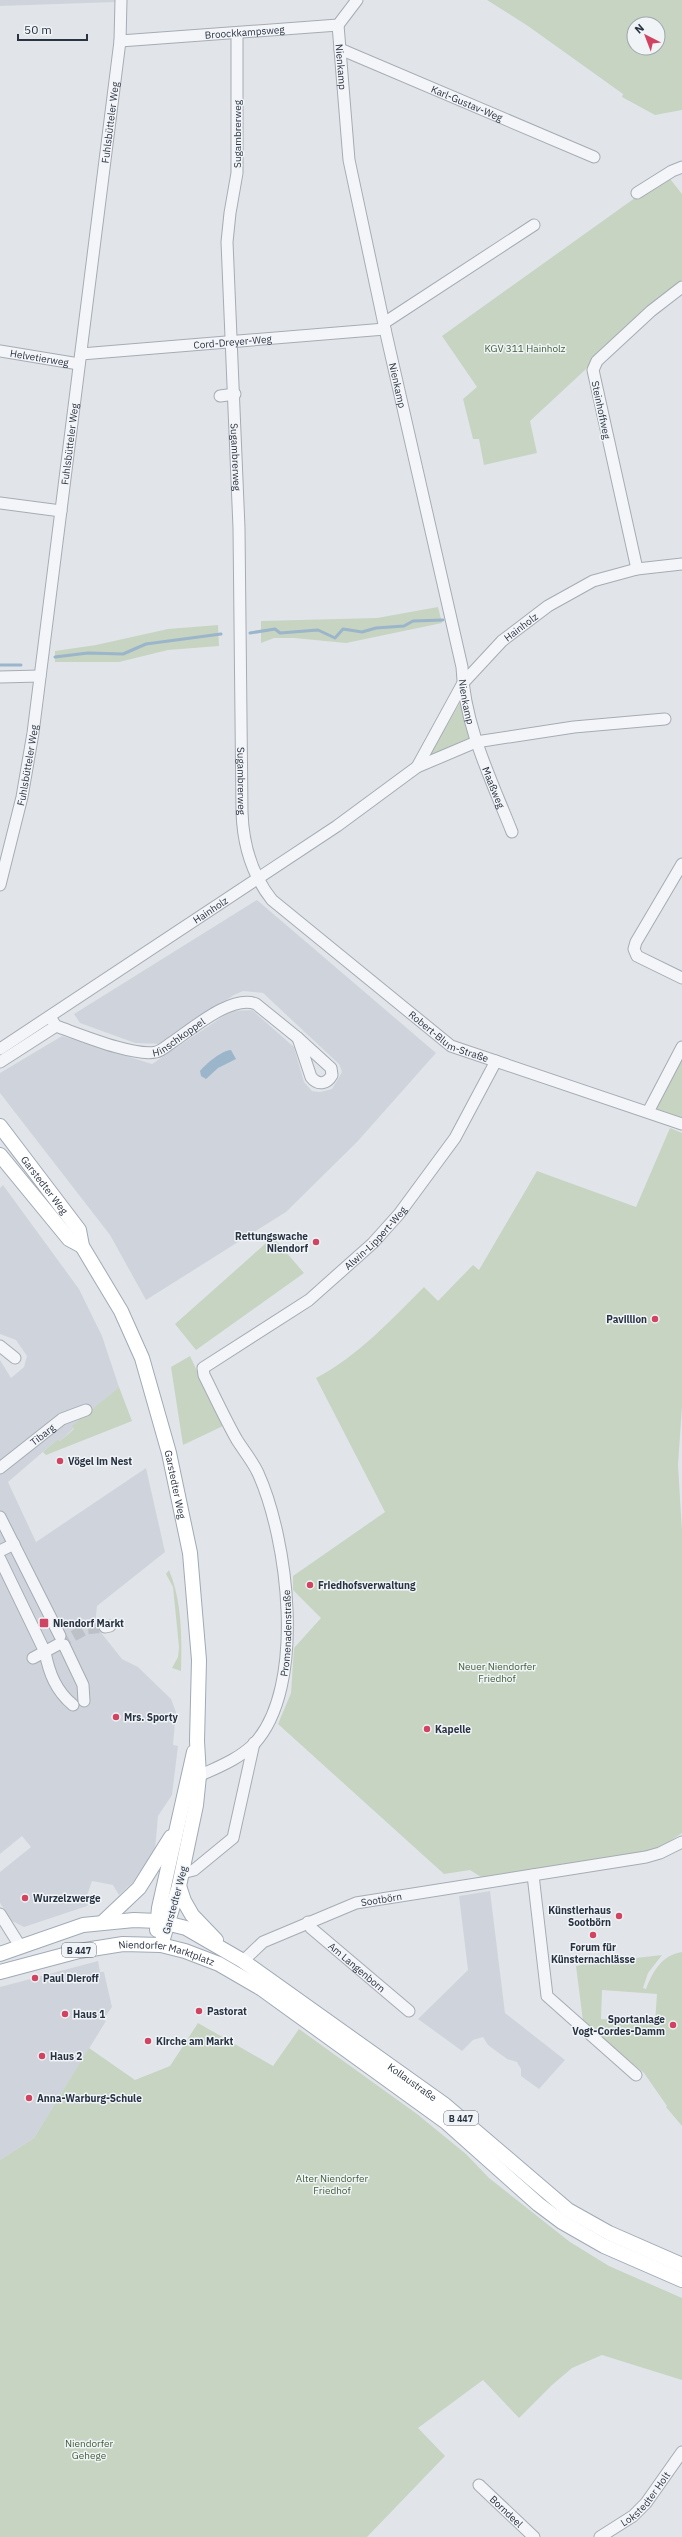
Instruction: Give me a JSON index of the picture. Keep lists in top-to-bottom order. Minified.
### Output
{"streets":{"main road":["Garstedter Weg","B 447","Niendorfer Marktplatz","Kollaustraße"],"street":["Broockkampsweg","Nienkamp","Karl-Gustav-Weg","Fuhlsbütteler Weg","Sugambrerweg","Cord-Dreyer-Weg","Helvetierweg","Steinhoffweg","Hainholz","Maaßweg","Hinschkoppel","Robert-Blum-Straße","Alwin-Lippert-Weg","Tibarg","Promenadenstraße","Sootbörn","Am Langenborn","Lokstedter Holt","Borndeel"]},"crossings":[["Broockkampsweg","Nienkamp"],["Broockkampsweg","Fuhlsbütteler Weg"],["Broockkampsweg","Sugambrerweg"],["Nienkamp","Karl-Gustav-Weg"],["Nienkamp","Cord-Dreyer-Weg"],["Nienkamp","Hainholz"],["Nienkamp","Maaßweg"],["Fuhlsbütteler Weg","Cord-Dreyer-Weg"],["Fuhlsbütteler Weg","Helvetierweg"],["Sugambrerweg","Cord-Dreyer-Weg"],["Sugambrerweg","Hainholz"],["Sugambrerweg","Robert-Blum-Straße"],["Cord-Dreyer-Weg","Helvetierweg"],["Steinhoffweg","Hainholz"],["Hainholz","Maaßweg"],["Hainholz","Hinschkoppel"],["Hainholz","Robert-Blum-Straße"],["Robert-Blum-Straße","Alwin-Lippert-Weg"],["Garstedter Weg","Promenadenstraße"],["Garstedter Weg","Niendorfer Marktplatz"],["Alwin-Lippert-Weg","Promenadenstraße"],["Sootbörn","Niendorfer Marktplatz"],["Sootbörn","Am Langenborn"],["Sootbörn","Kollaustraße"],["B 447","Niendorfer Marktplatz"],["Niendorfer Marktplatz","Kollaustraße"]],"parks":["KGV 311 Hainholz","Neuer Niendorfer Friedhof","Alter Niendorfer Friedhof","Niendorfer Gehege"],"places":{"other":["Rettungswache Niendorf","Pavillion","Vögel im Nest","Friedhofsverwaltung","Mrs. Sporty","Kapelle","Wurzelzwerge","Künstlerhaus Sootbörn","Forum für Künsternachlässe","Paul Dieroff","Pastorat","Haus 1","Sportanlage Vogt-Cordes-Damm","Kirche am Markt","Haus 2","Anna-Warburg-Schule"],"transit":["Niendorf Markt"]},"scale_bar":"50 m","north":"top left"}
